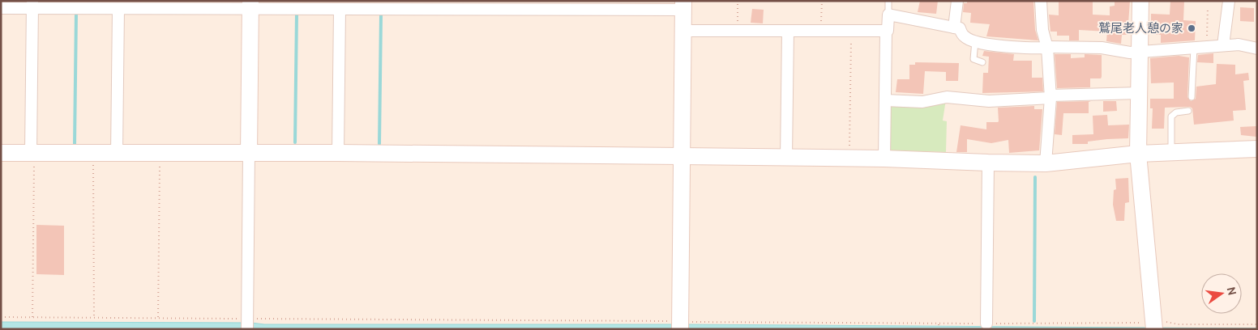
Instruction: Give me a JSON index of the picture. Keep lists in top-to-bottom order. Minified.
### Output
{"places":["鷲尾老人憩の家"],"north":"right"}
